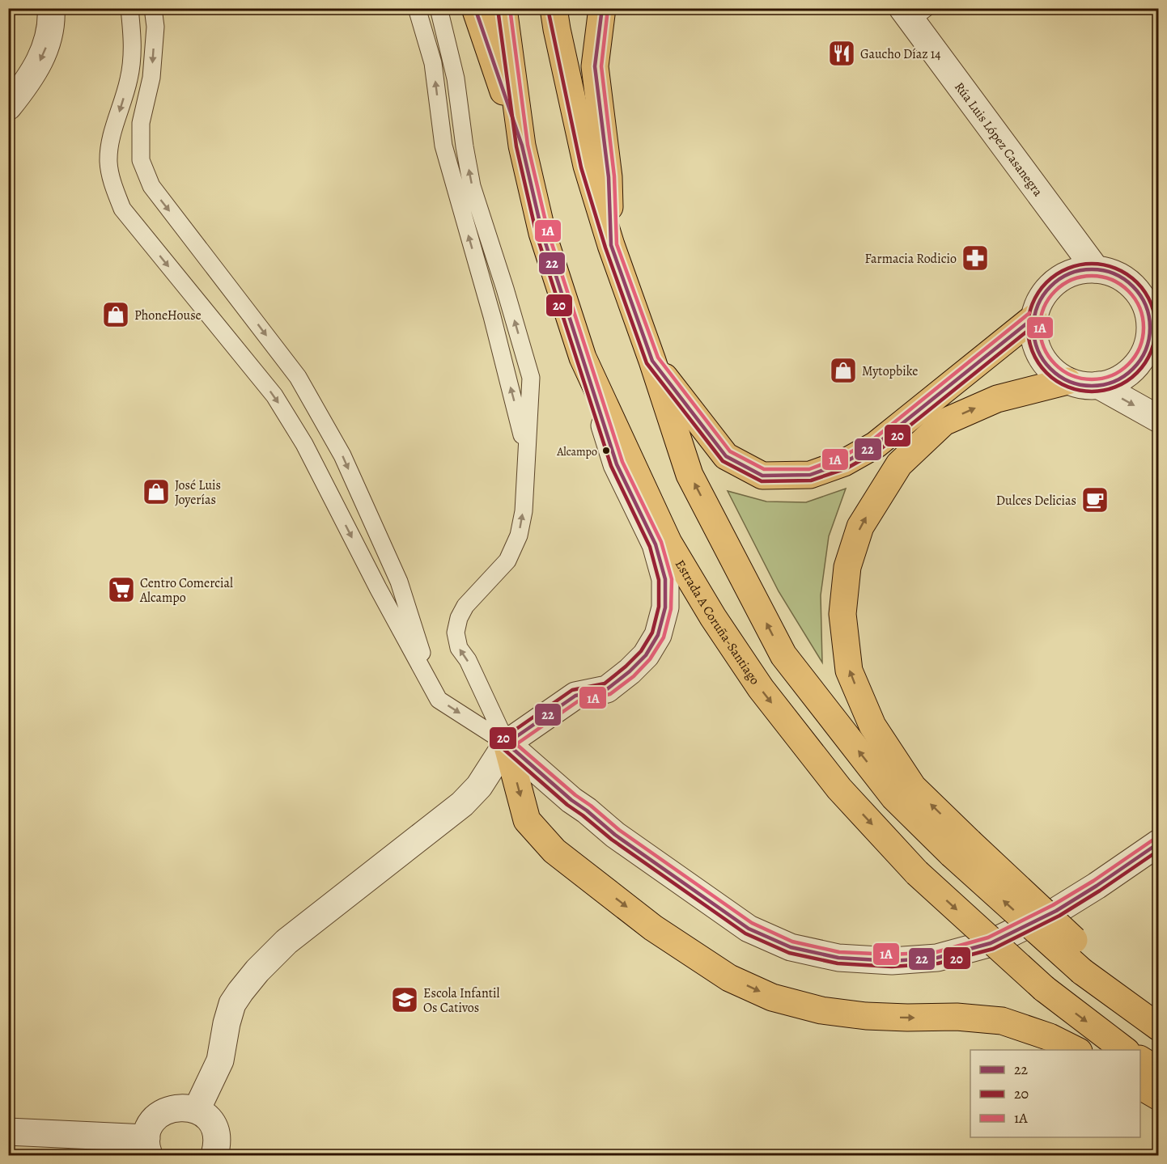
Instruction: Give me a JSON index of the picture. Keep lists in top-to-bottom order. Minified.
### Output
{"streets":{"highway":["Estrada A Coruña-Santiago"],"street":["Rúa Luis López Casanegra"]},"places":{"restaurant":["Gaucho Díaz 14"],"pharmacy":["Farmacia Rodicio"],"shop":["PhoneHouse","Mytopbike","José Luis Joyerías"],"other":["Alcampo"],"cafe":["Dulces Delicias"],"supermarket":["Centro Comercial Alcampo"],"school or university":["Escola Infantil Os Cativos"]},"lines":["transit line 22","transit line 1A","transit line 20"],"legend":["22","20","1A"]}
